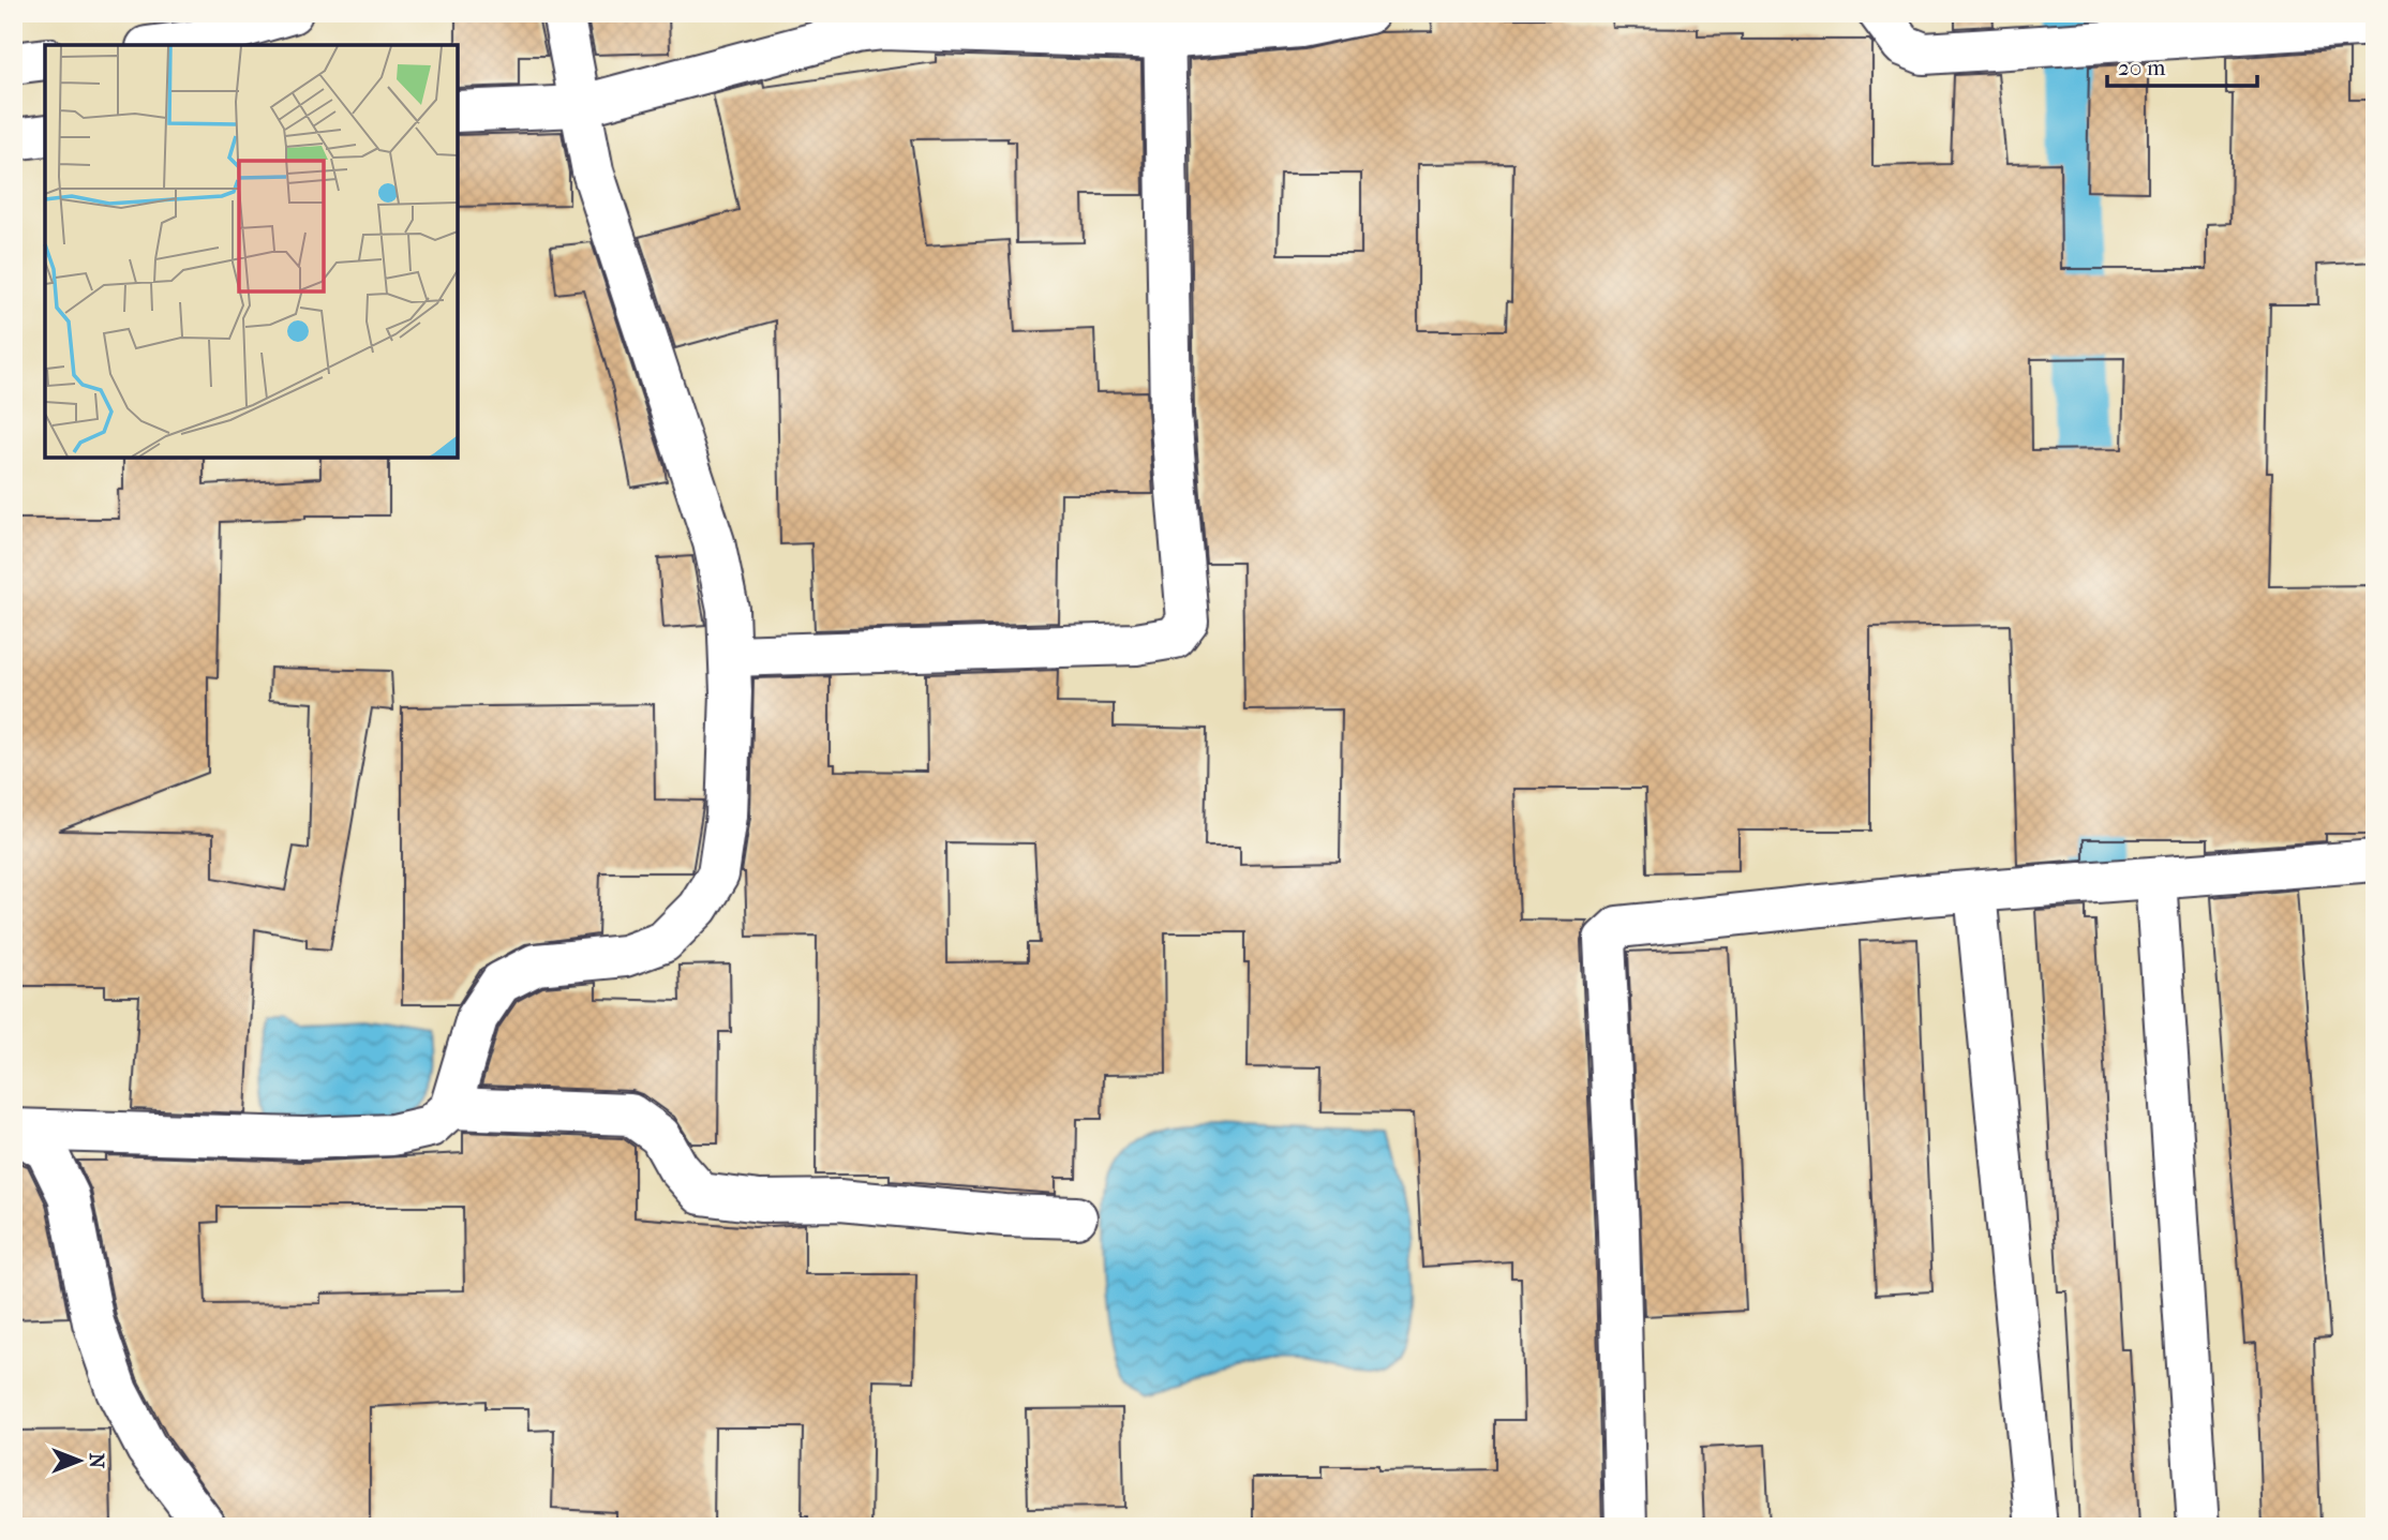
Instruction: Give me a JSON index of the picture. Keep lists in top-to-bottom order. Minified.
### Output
{"scale_bar":"20 m","north":"right"}
